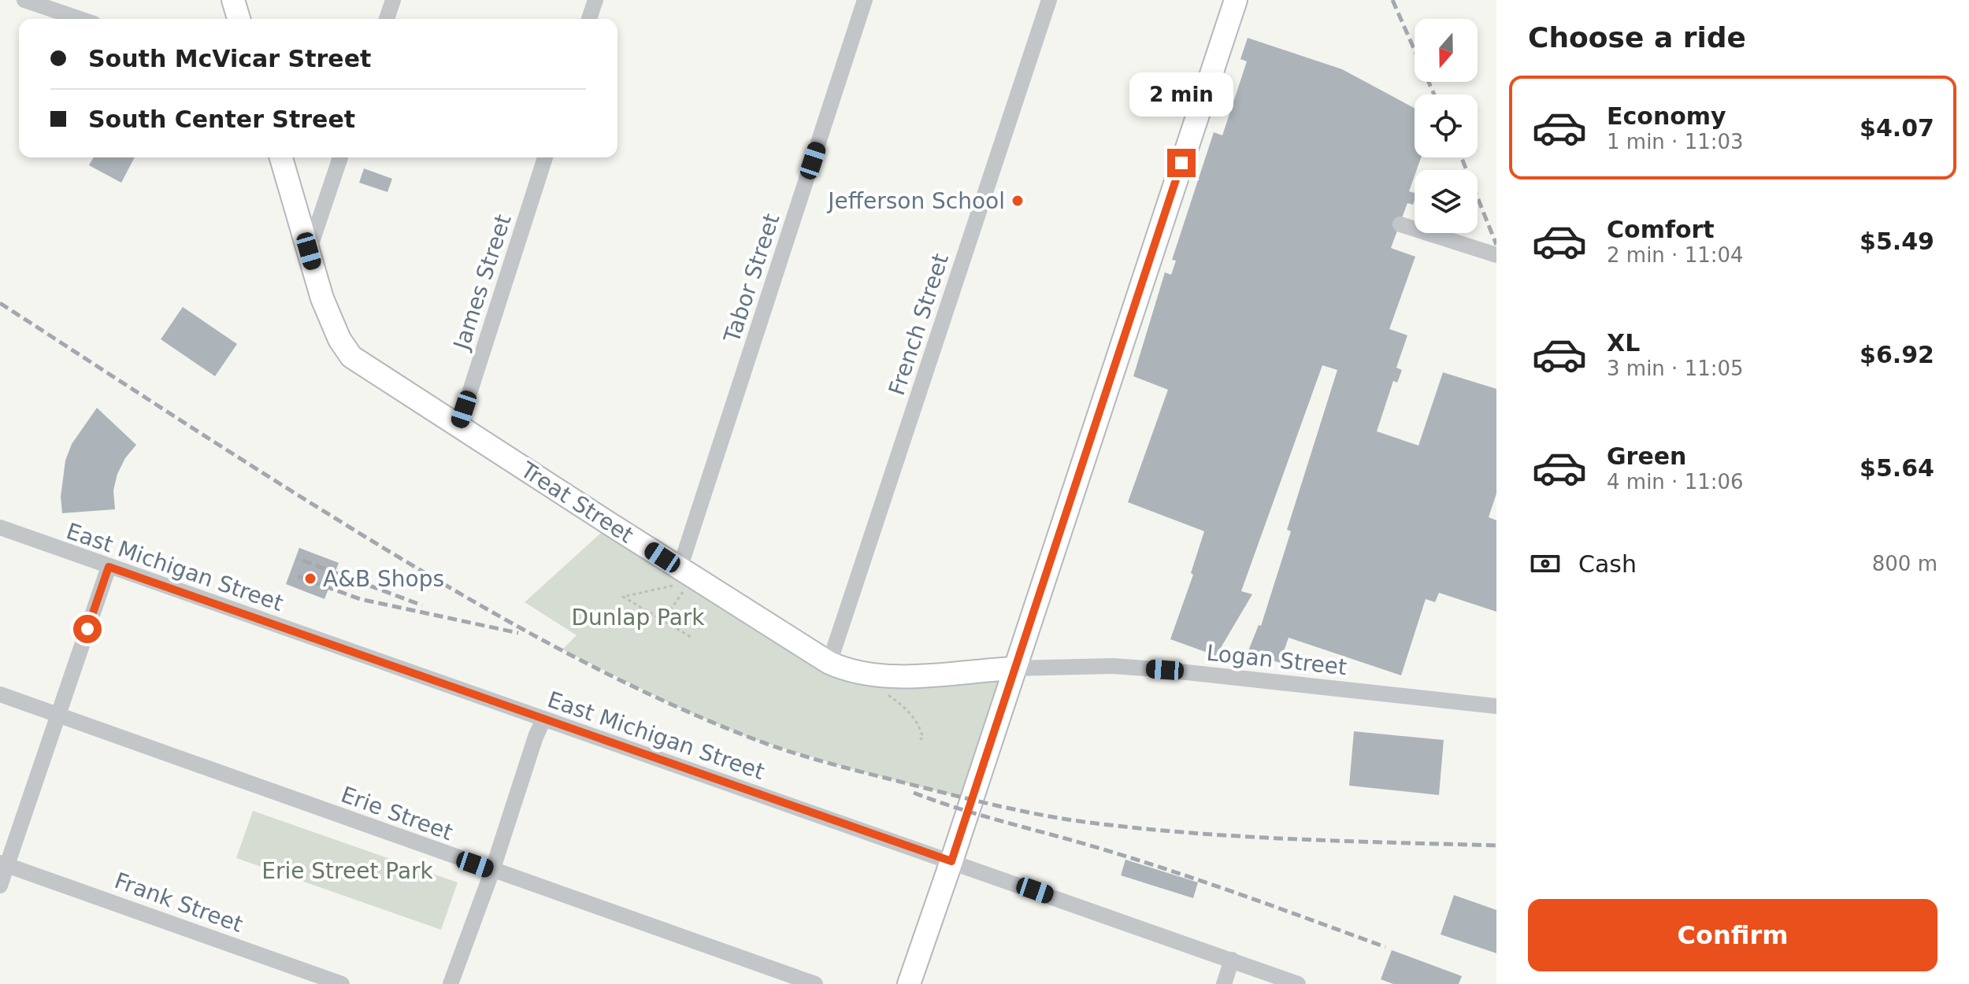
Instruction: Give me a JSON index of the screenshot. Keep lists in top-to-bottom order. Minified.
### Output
{"streets":{"street":["Tabor Street","James Street","French Street","Treat Street","East Michigan Street","Logan Street","Erie Street","Frank Street"]},"crossings":[["Tabor Street","Treat Street"],["James Street","Treat Street"],["French Street","Treat Street"],["Treat Street","Logan Street"]],"parks":["Dunlap Park","Erie Street Park"],"places":["Jefferson School","A&B Shops"],"north":"bottom","page":{"heading":"Choose a ride","banner":["South McVicar Street","South Center Street"],"bubble":"2 min","list":[{"name":"Economy","note":"1 min · 11:03","value":"$4.07"},{"name":"Comfort","note":"2 min · 11:04","value":"$5.49"},{"name":"XL","note":"3 min · 11:05","value":"$6.92"},{"name":"Green","note":"4 min · 11:06","value":"$5.64"}],"pay":["Cash","800 m"],"buttons":"Confirm"}}
